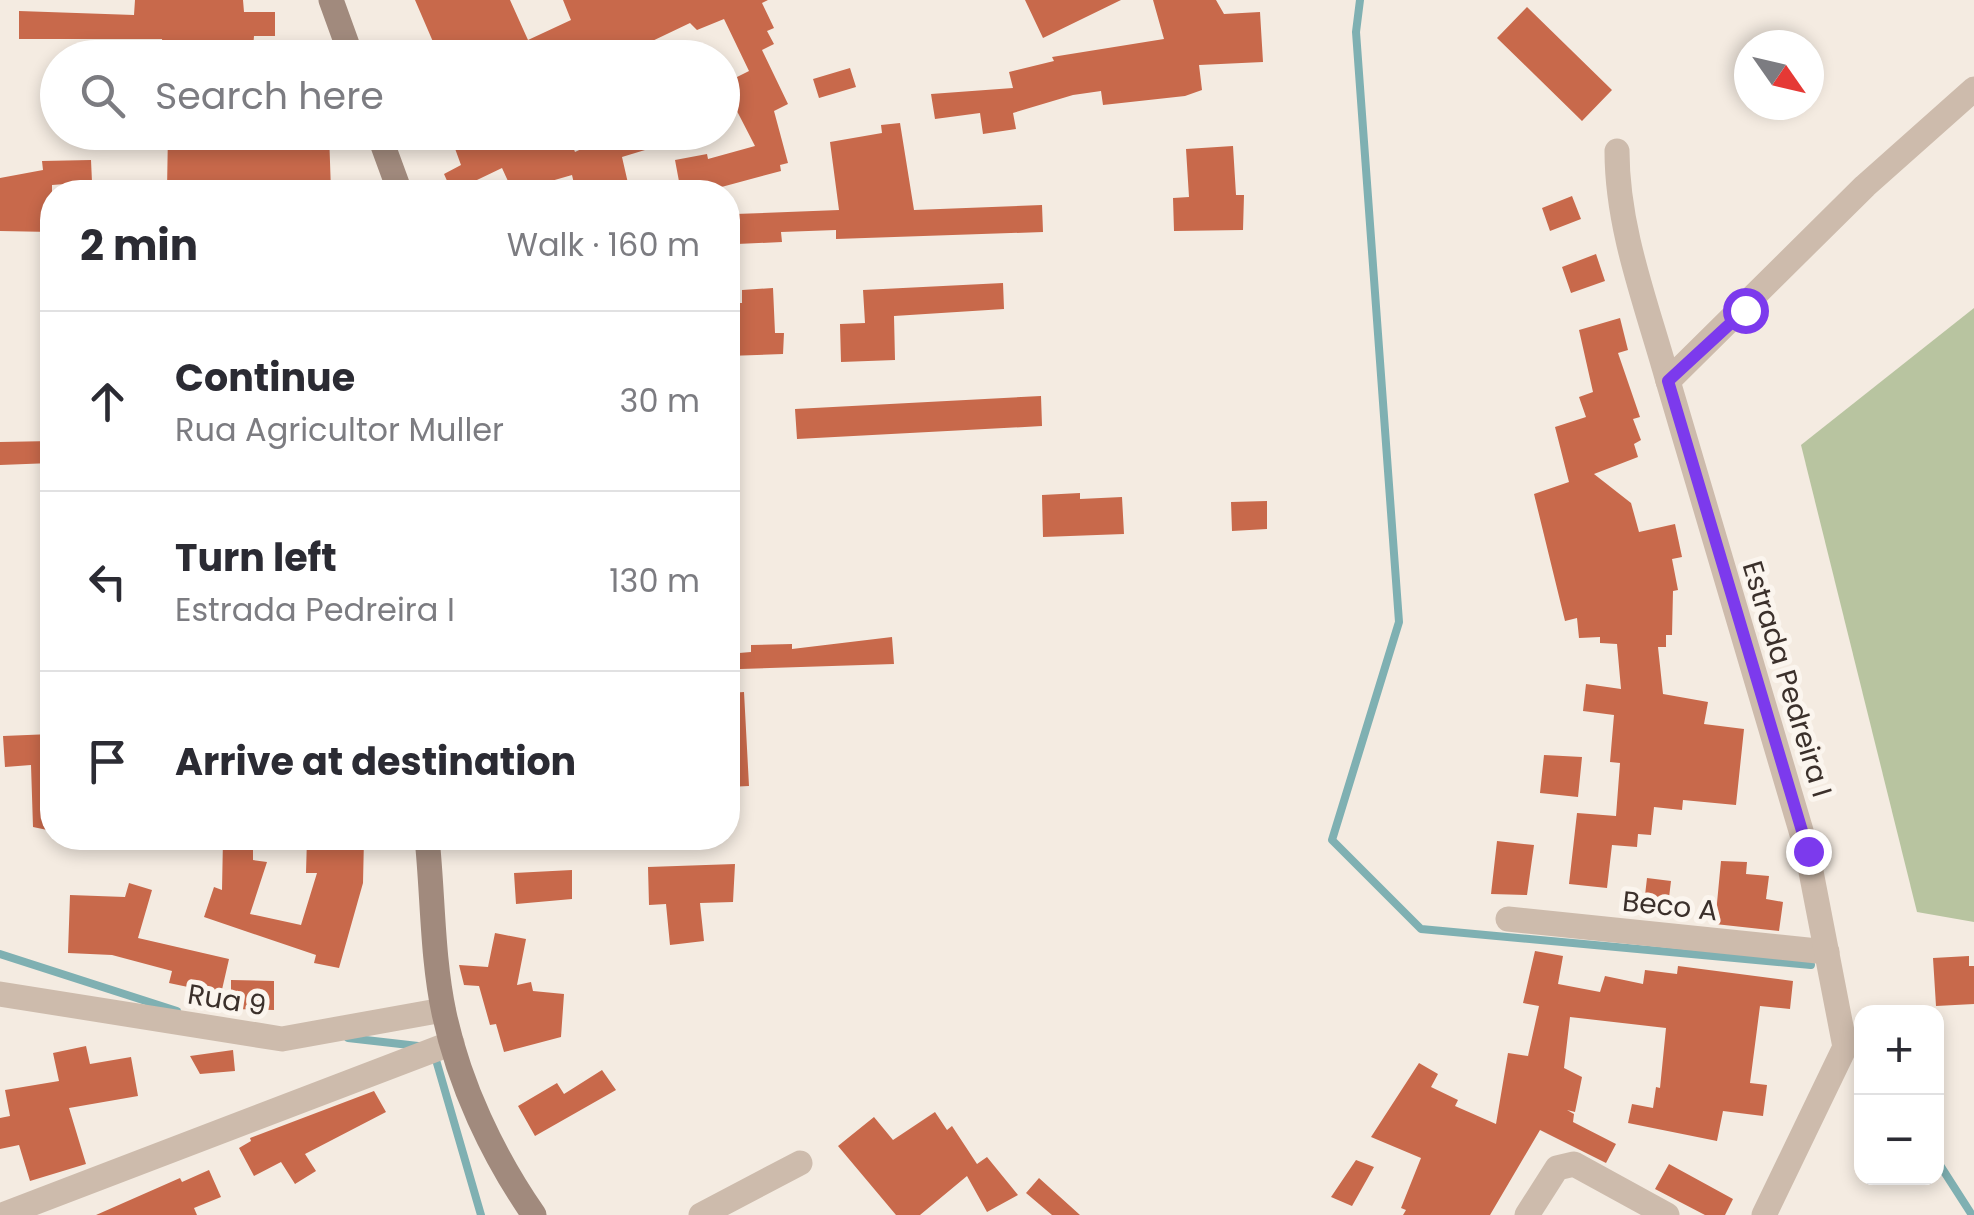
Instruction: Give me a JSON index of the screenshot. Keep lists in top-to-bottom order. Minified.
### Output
{"streets":{"street":["Estrada Pedreira I","Beco A","Rua 9"]},"crossings":[["Estrada Pedreira I","Beco A"]],"north":"bottom right","page":{"search":"Search here","heading":["2 min","Walk · 160 m"],"list":[["Continue","Rua Agricultor Muller","30 m"],["Turn left","Estrada Pedreira I","130 m"],"Arrive at destination"],"map_buttons":["+","−"]}}
